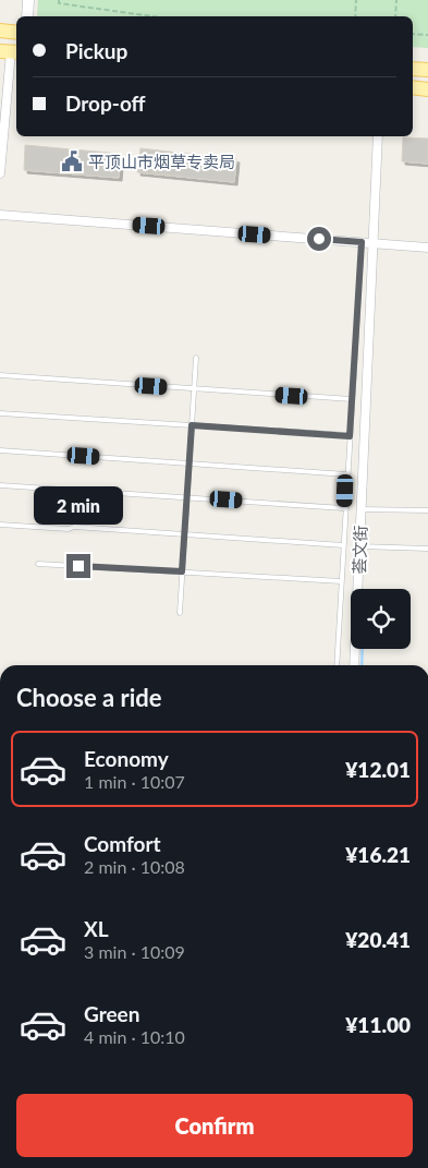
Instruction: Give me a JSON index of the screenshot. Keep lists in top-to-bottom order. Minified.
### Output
{"streets":{"street":["荟文街"]},"places":{"public building":["平顶山市烟草专卖局"]},"page":{"banner":["Pickup","Drop-off"],"bubble":"2 min","heading":"Choose a ride","list":[{"name":"Economy","note":"1 min · 10:07","value":"¥12.01"},{"name":"Comfort","note":"2 min · 10:08","value":"¥16.21"},{"name":"XL","note":"3 min · 10:09","value":"¥20.41"},{"name":"Green","note":"4 min · 10:10","value":"¥11.00"}],"buttons":"Confirm"}}
